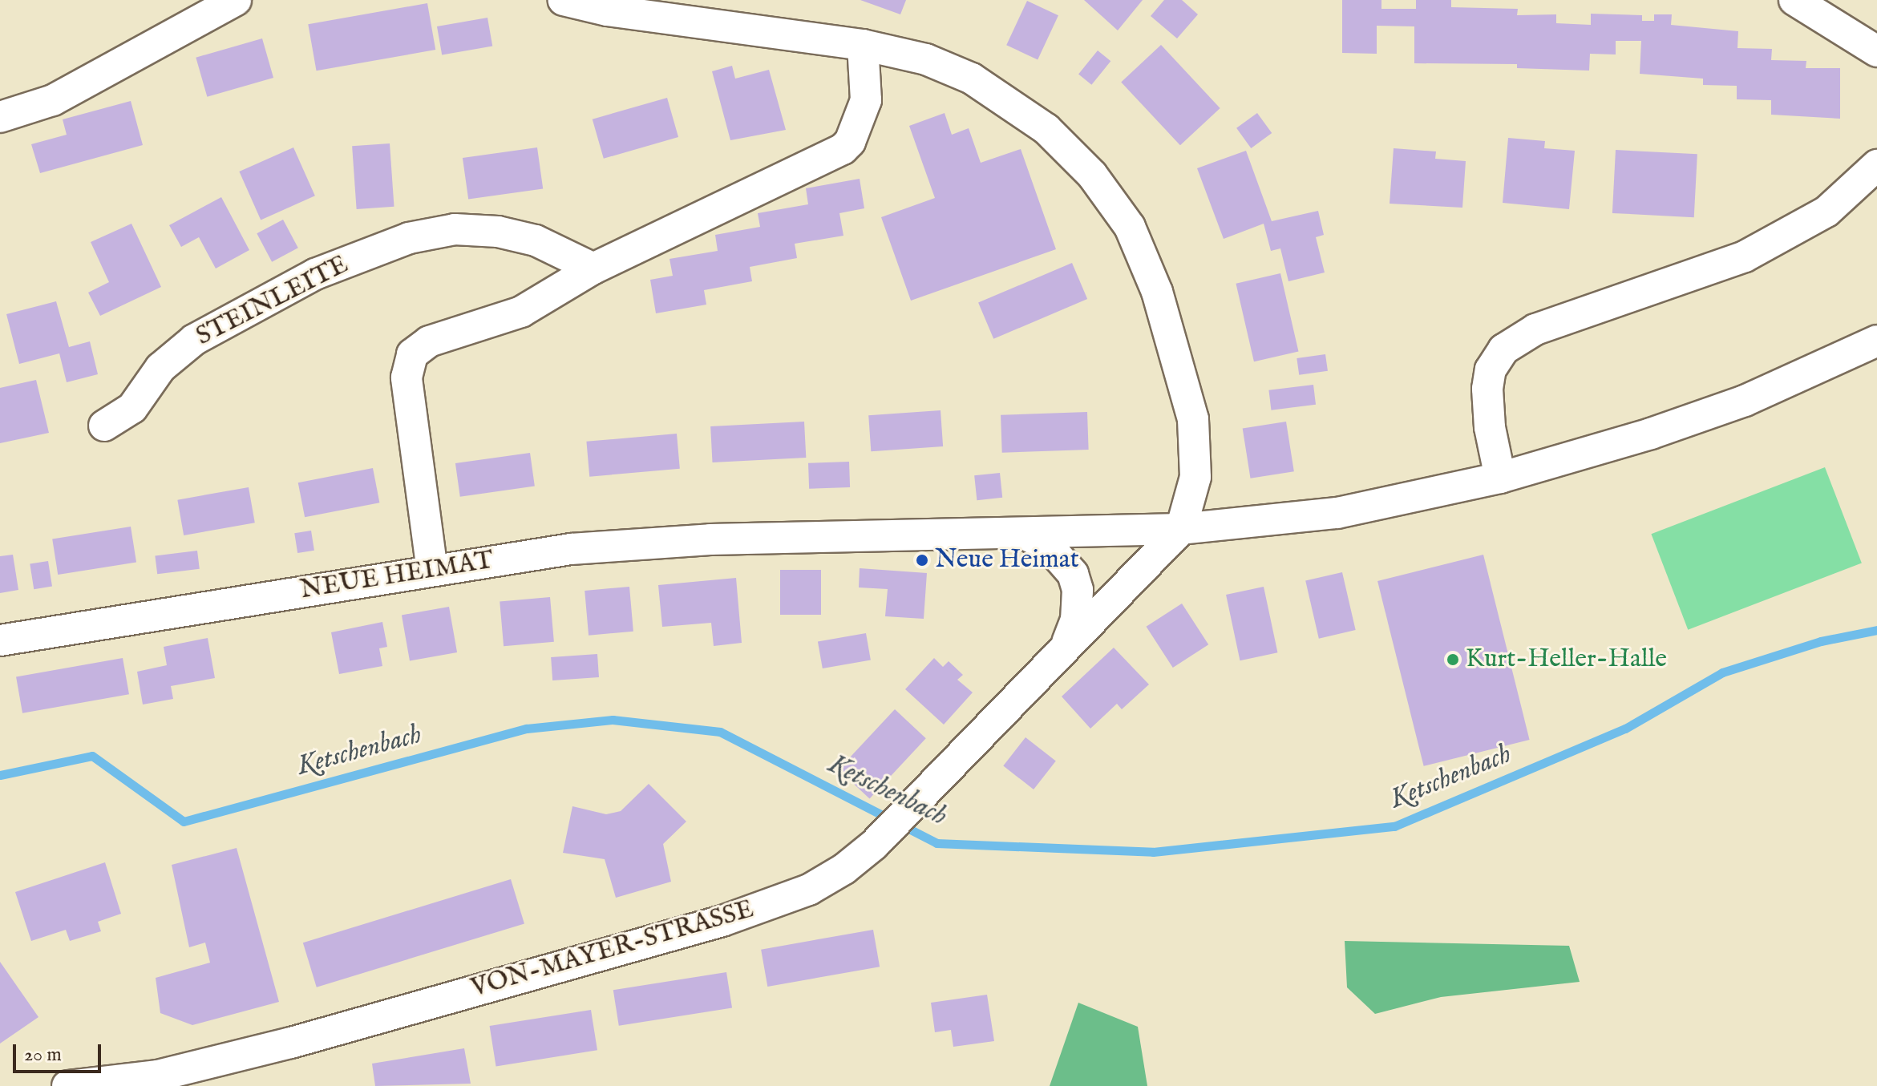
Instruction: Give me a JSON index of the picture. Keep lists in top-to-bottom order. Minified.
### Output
{"streets":{"street":["STEINLEITE","NEUE HEIMAT","VON-MAYER-STRASSE"]},"crossings":[["NEUE HEIMAT","VON-MAYER-STRASSE"]],"water":["Ketschenbach"],"places":["Neue Heimat","Kurt-Heller-Halle"],"scale_bar":"20 m"}
